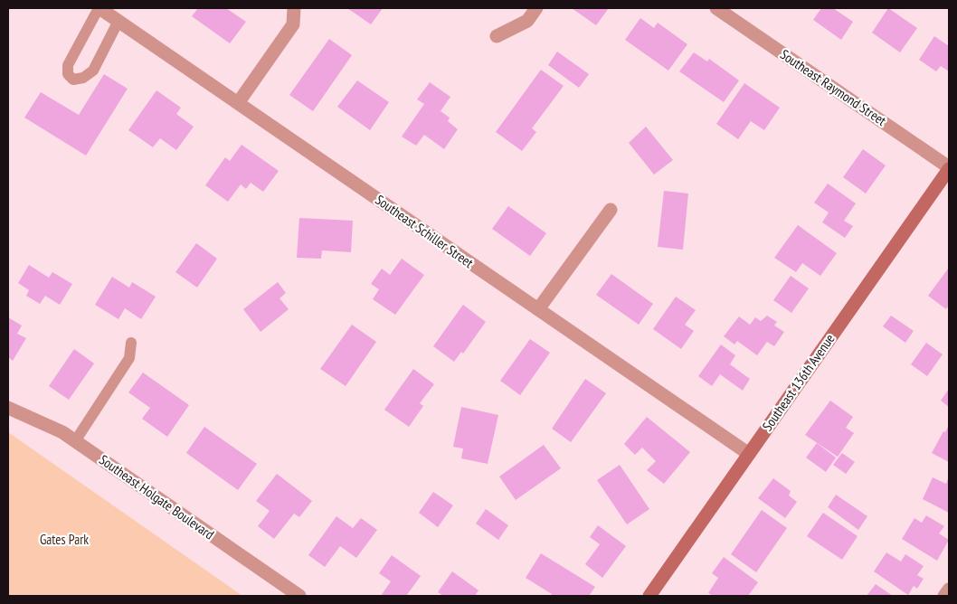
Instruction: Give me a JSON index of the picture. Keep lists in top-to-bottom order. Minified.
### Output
{"streets":{"street":["Southeast Raymond Street","Southeast Schiller Street","Southeast 136th Avenue","Southeast Holgate Boulevard"]},"crossings":[["Southeast Raymond Street","Southeast 136th Avenue"],["Southeast Schiller Street","Southeast 136th Avenue"]],"parks":["Gates Park"]}
